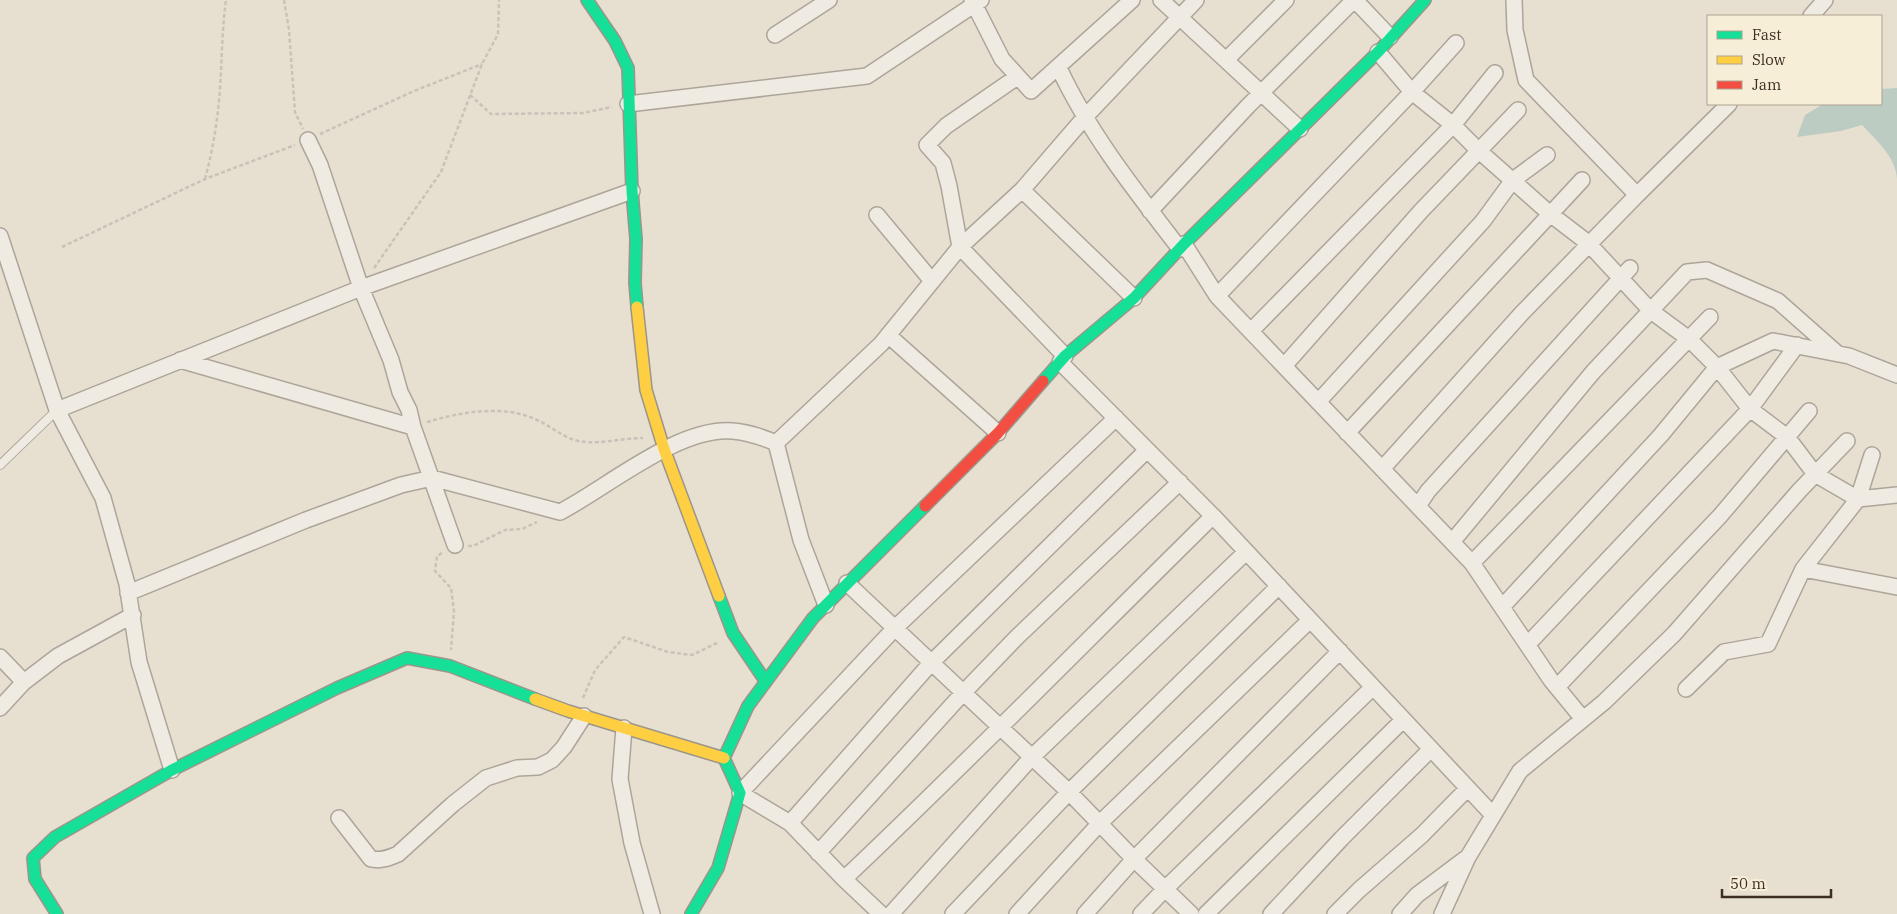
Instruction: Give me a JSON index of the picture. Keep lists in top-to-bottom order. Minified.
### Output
{"legend":["Fast","Slow","Jam"],"scale_bar":"50 m"}
